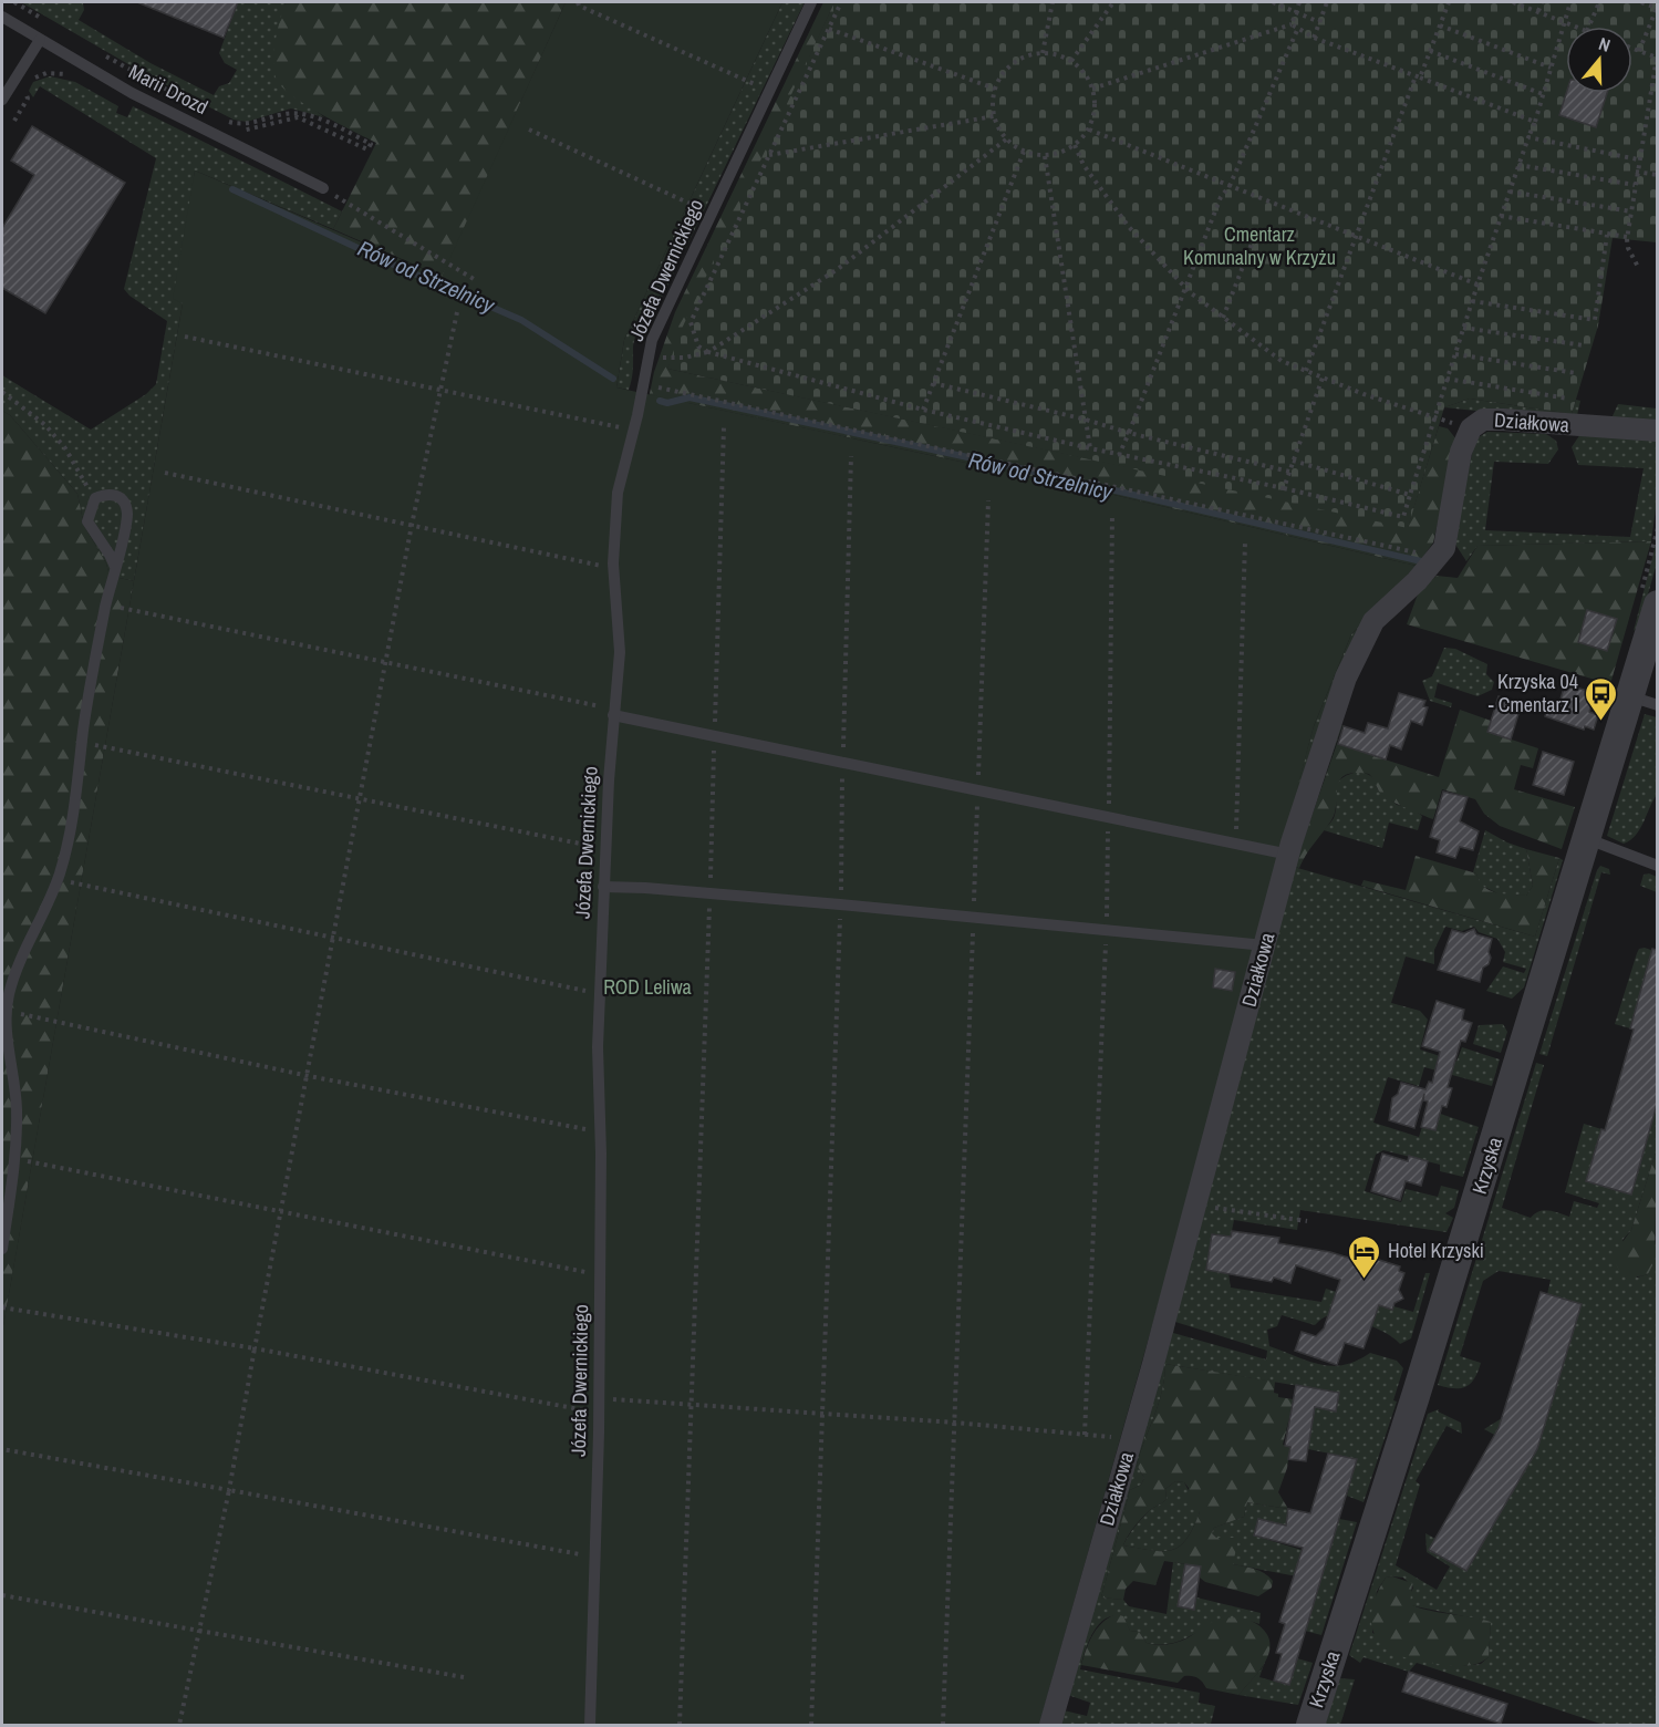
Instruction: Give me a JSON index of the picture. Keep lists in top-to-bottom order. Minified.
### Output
{"streets":{"street":["Działkowa","Krzyska"],"lane":["Marii Drozd","Józefa Dwernickiego"]},"water":["Rów od Strzelnicy"],"parks":["Cmentarz Komunalny w Krzyżu","ROD Leliwa"],"places":{"bus stop":["Krzyska 04 - Cmentarz I"],"hotel":["Hotel Krzyski"]},"north":"top"}
